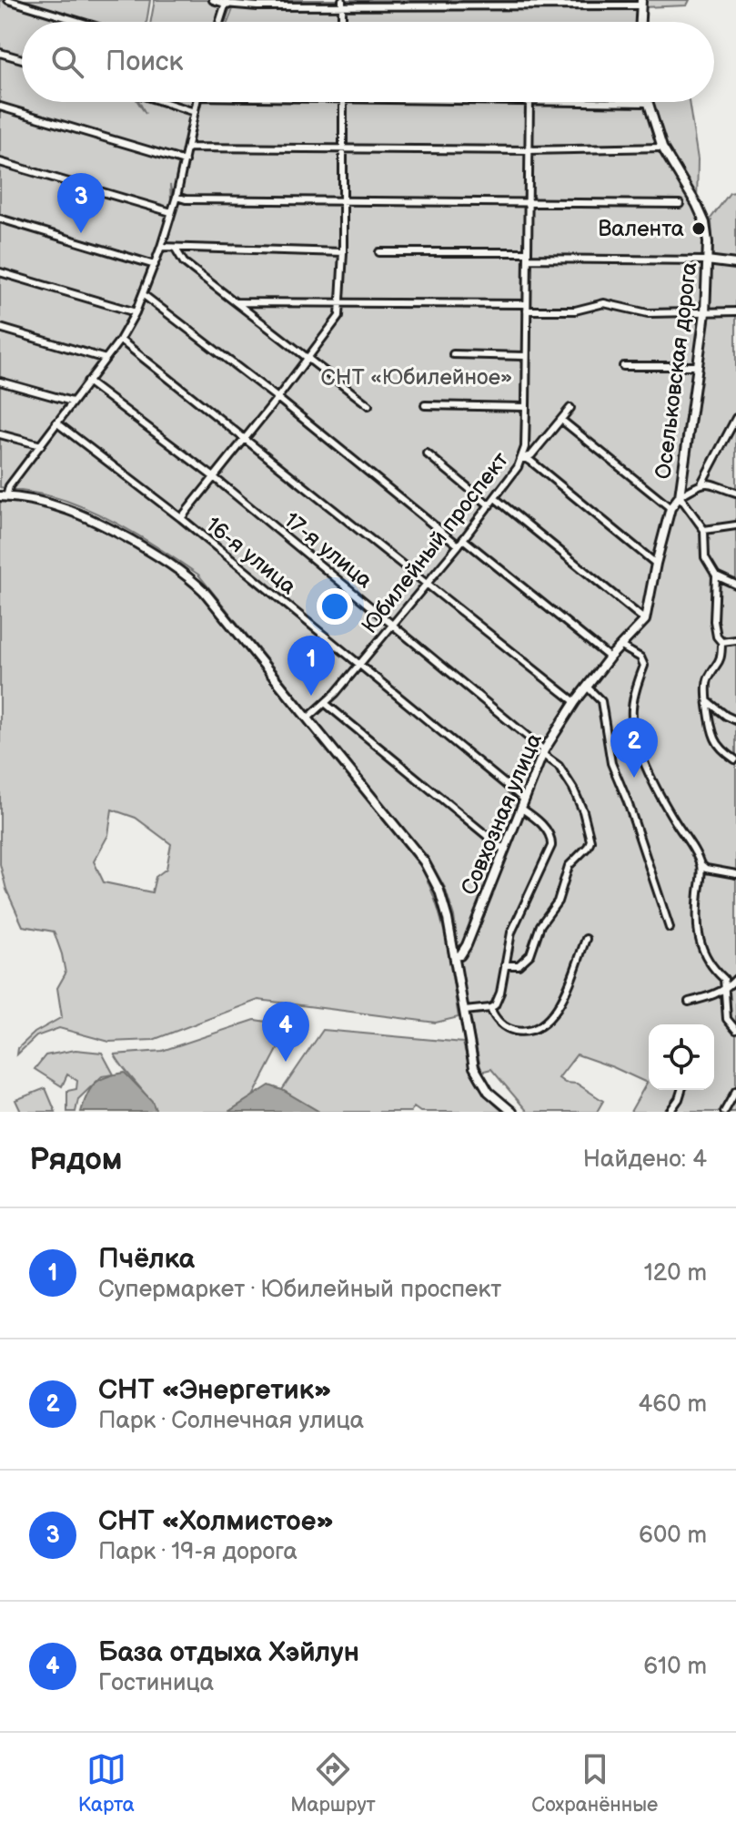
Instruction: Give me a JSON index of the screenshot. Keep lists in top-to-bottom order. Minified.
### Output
{"streets":{"street":["Осельковская дорога","Юбилейный проспект","17-я улица","16-я улица","Совхозная улица"]},"crossings":[["Юбилейный проспект","17-я улица"],["Юбилейный проспект","16-я улица"],["17-я улица","16-я улица"],["17-я улица","Совхозная улица"],["16-я улица","Совхозная улица"]],"parks":["СНТ «Юбилейное»"],"places":["Валента"],"page":{"search":"Поиск","pins":["3","1","2","4"],"heading":["Рядом","Найдено: 4"],"list":[{"mark":"1","name":"Пчёлка","note":"Супермаркет · Юбилейный проспект","value":"120 m"},{"mark":"2","name":"СНТ «Энергетик»","note":"Парк · Солнечная улица","value":"460 m"},{"mark":"3","name":"СНТ «Холмистое»","note":"Парк · 19-я дорога","value":"600 m"},{"mark":"4","name":"База отдыха Хэйлун","note":"Гостиница","value":"610 m"}],"nav":["Карта","Маршрут","Сохранённые"]}}
